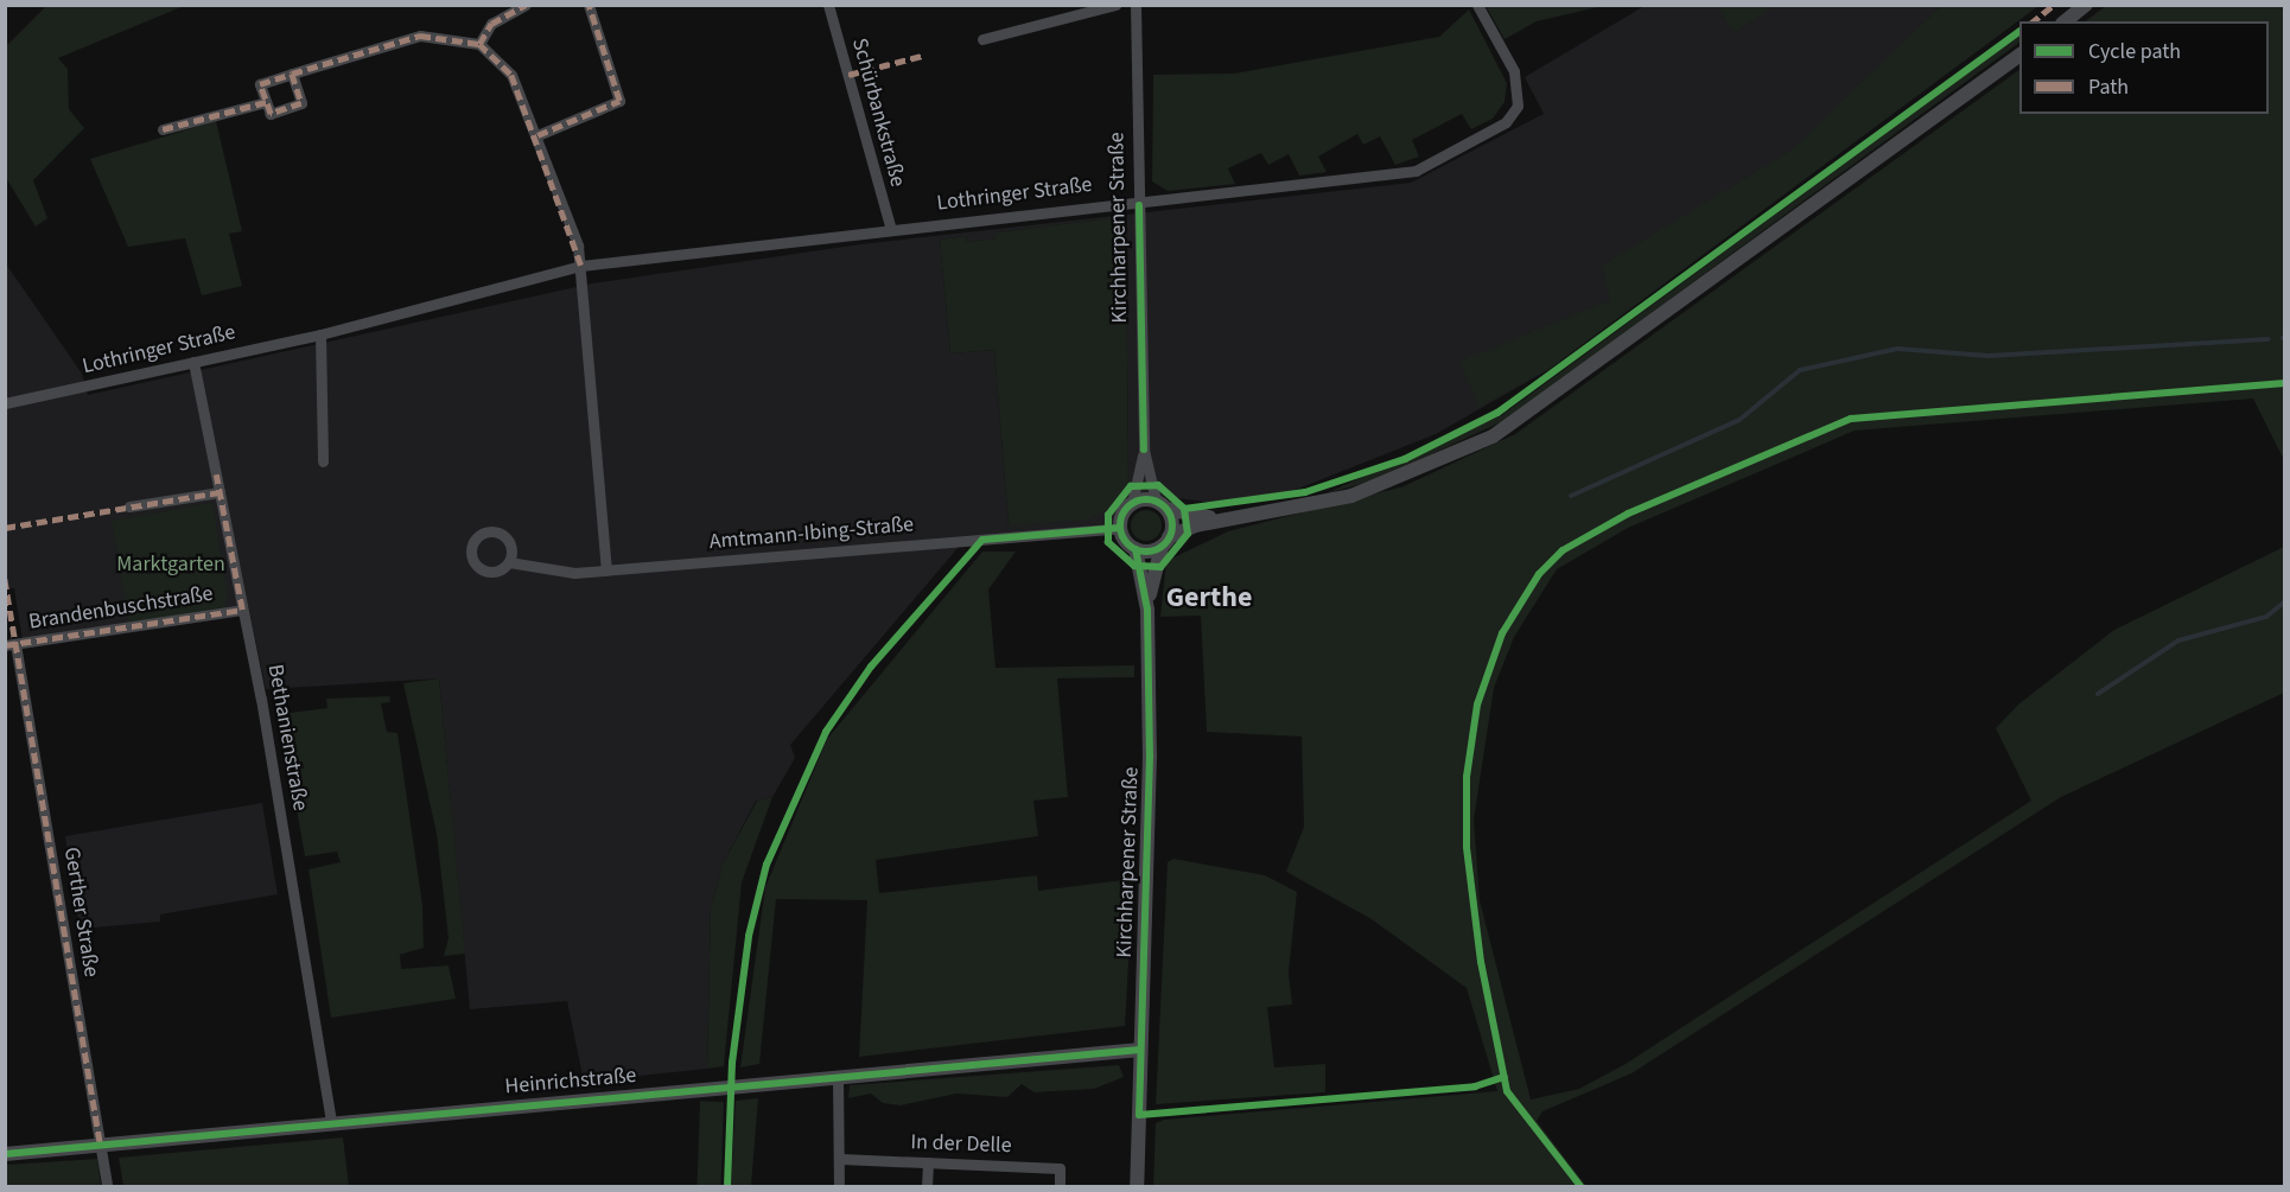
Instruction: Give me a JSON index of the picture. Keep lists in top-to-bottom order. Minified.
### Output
{"streets":{"street":["Schürbankstraße","Lothringer Straße","Kirchharpener Straße","Amtmann-Ibing-Straße","Brandenbuschstraße","Bethanienstraße","Gerther Straße","Heinrichstraße","In der Delle"]},"crossings":[["Schürbankstraße","Lothringer Straße"],["Lothringer Straße","Kirchharpener Straße"],["Lothringer Straße","Bethanienstraße"],["Kirchharpener Straße","Heinrichstraße"],["Brandenbuschstraße","Bethanienstraße"],["Brandenbuschstraße","Gerther Straße"],["Bethanienstraße","Heinrichstraße"],["Gerther Straße","Heinrichstraße"]],"districts":["Gerthe"],"parks":["Marktgarten"],"legend":["Cycle path","Path"]}
